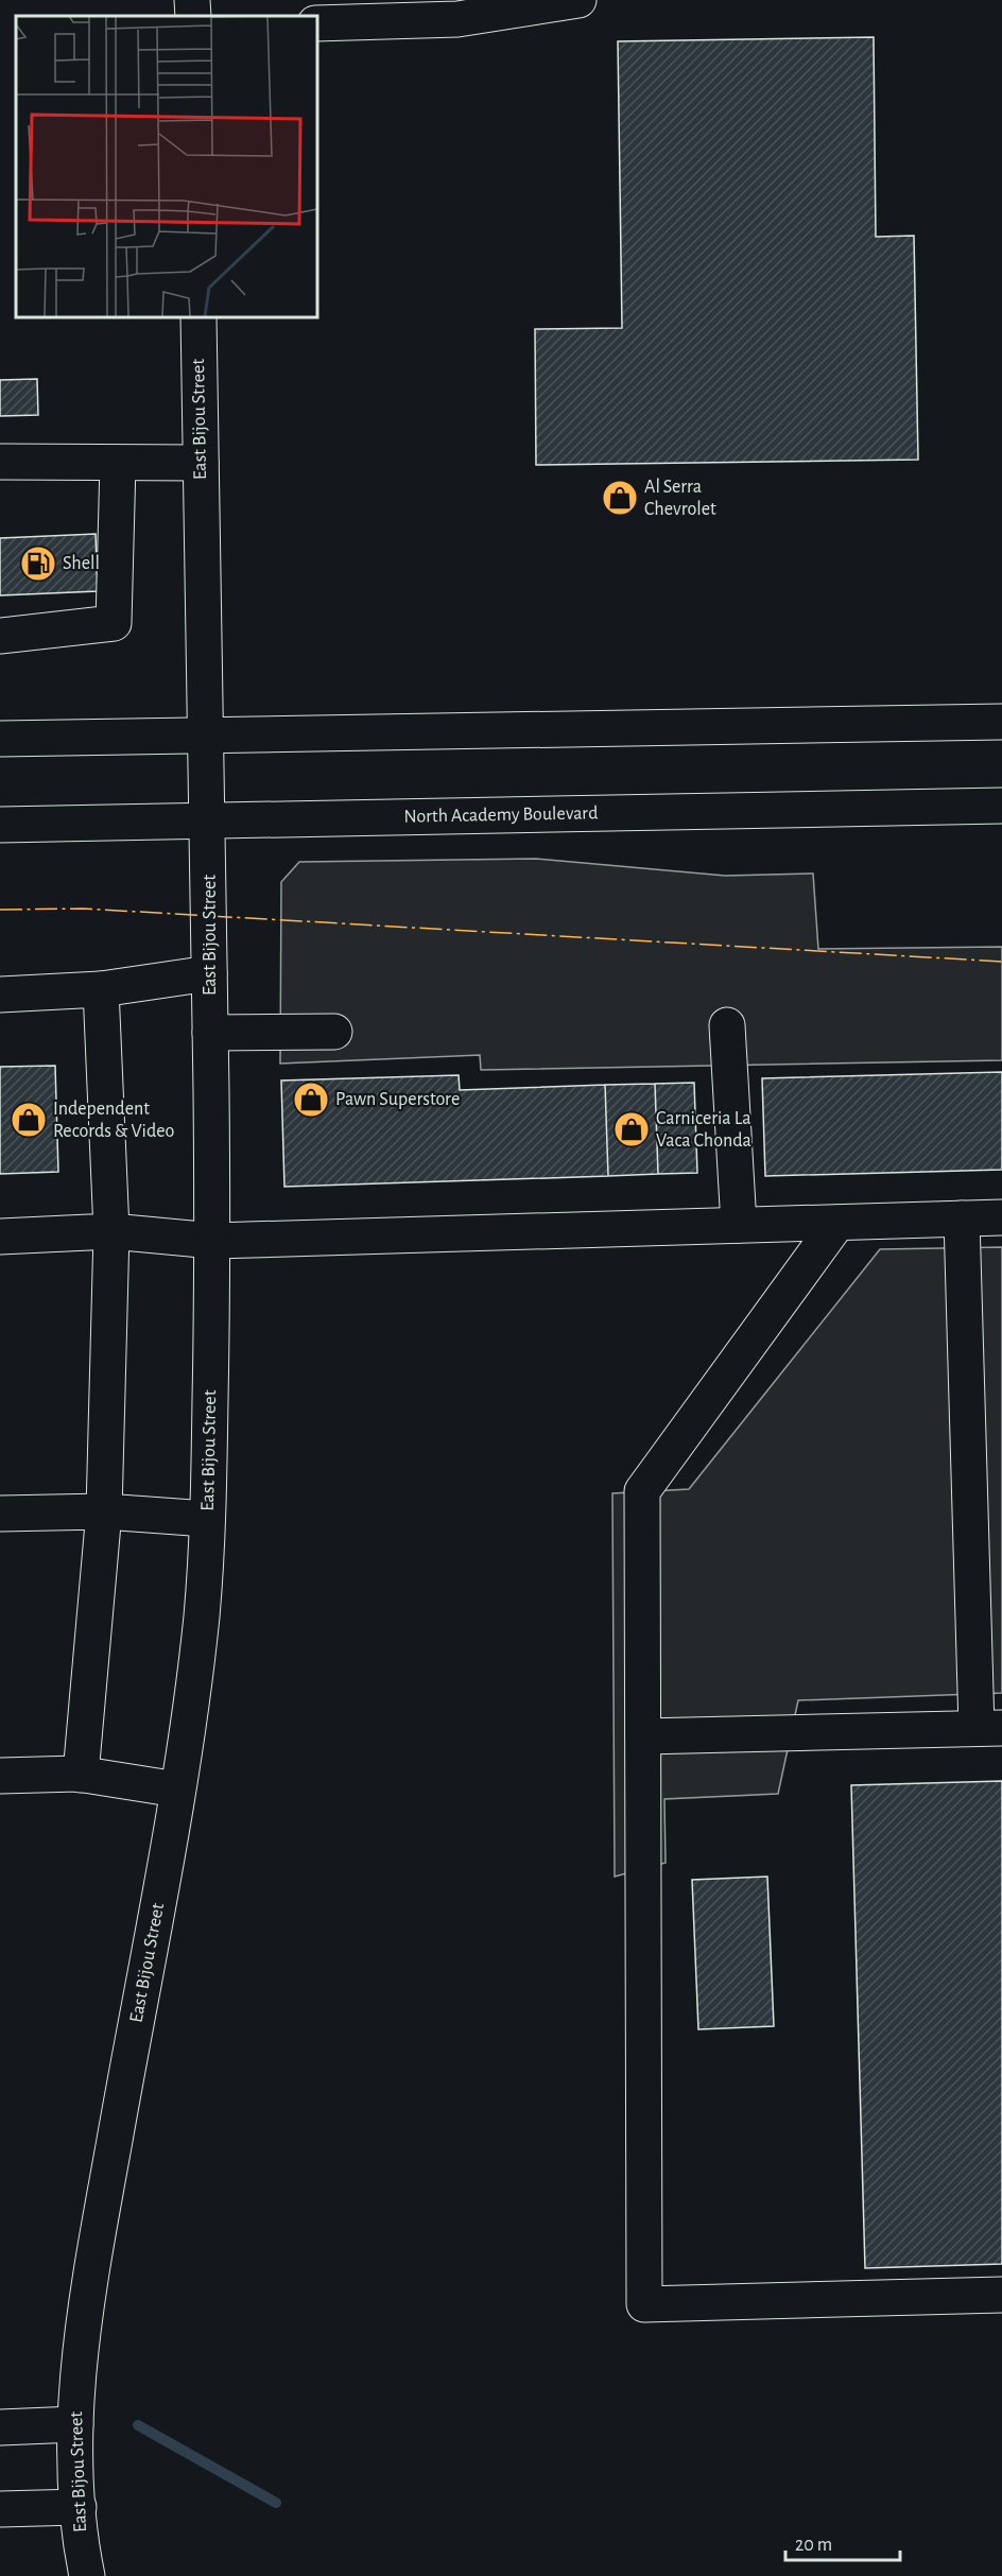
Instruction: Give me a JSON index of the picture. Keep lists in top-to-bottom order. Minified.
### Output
{"streets":{"main road":["East Bijou Street","North Academy Boulevard"]},"crossings":[["East Bijou Street","North Academy Boulevard"]],"places":{"shop":["Al Serra Chevrolet","Pawn Superstore","Independent Records & Video","Carniceria La Vaca Chonda"],"fuel station":["Shell"]},"scale_bar":"20 m"}
